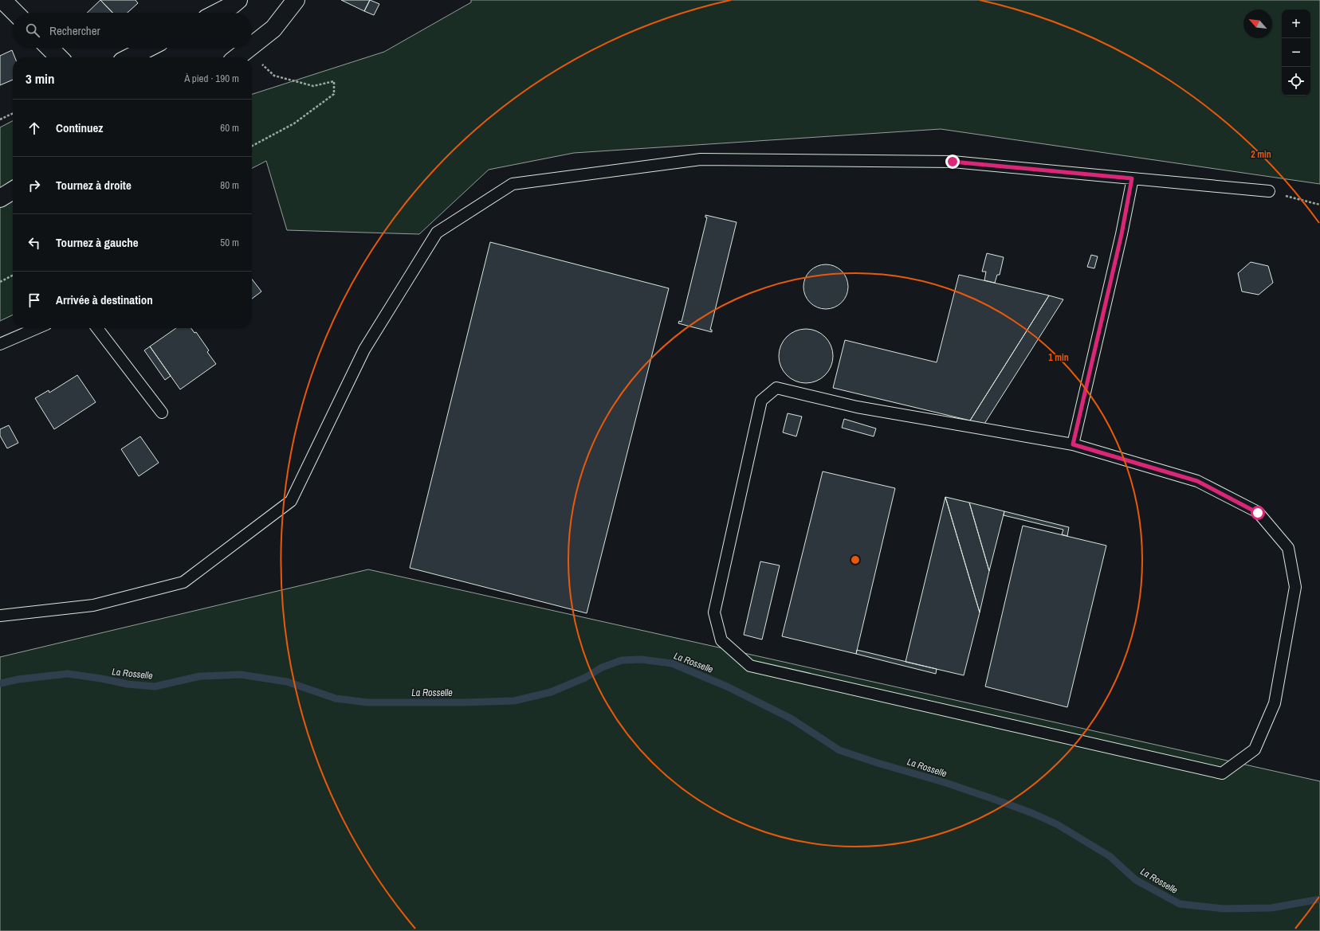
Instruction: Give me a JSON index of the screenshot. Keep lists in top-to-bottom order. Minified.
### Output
{"water":["La Rosselle"],"north":"top left","page":{"map_buttons":["+","−"],"search":"Rechercher","heading":["3 min","À pied · 190 m"],"list":[["Continuez","60 m"],["Tournez à droite","80 m"],["Tournez à gauche","50 m"],"Arrivée à destination"]},"rings":["2 min","1 min"]}
